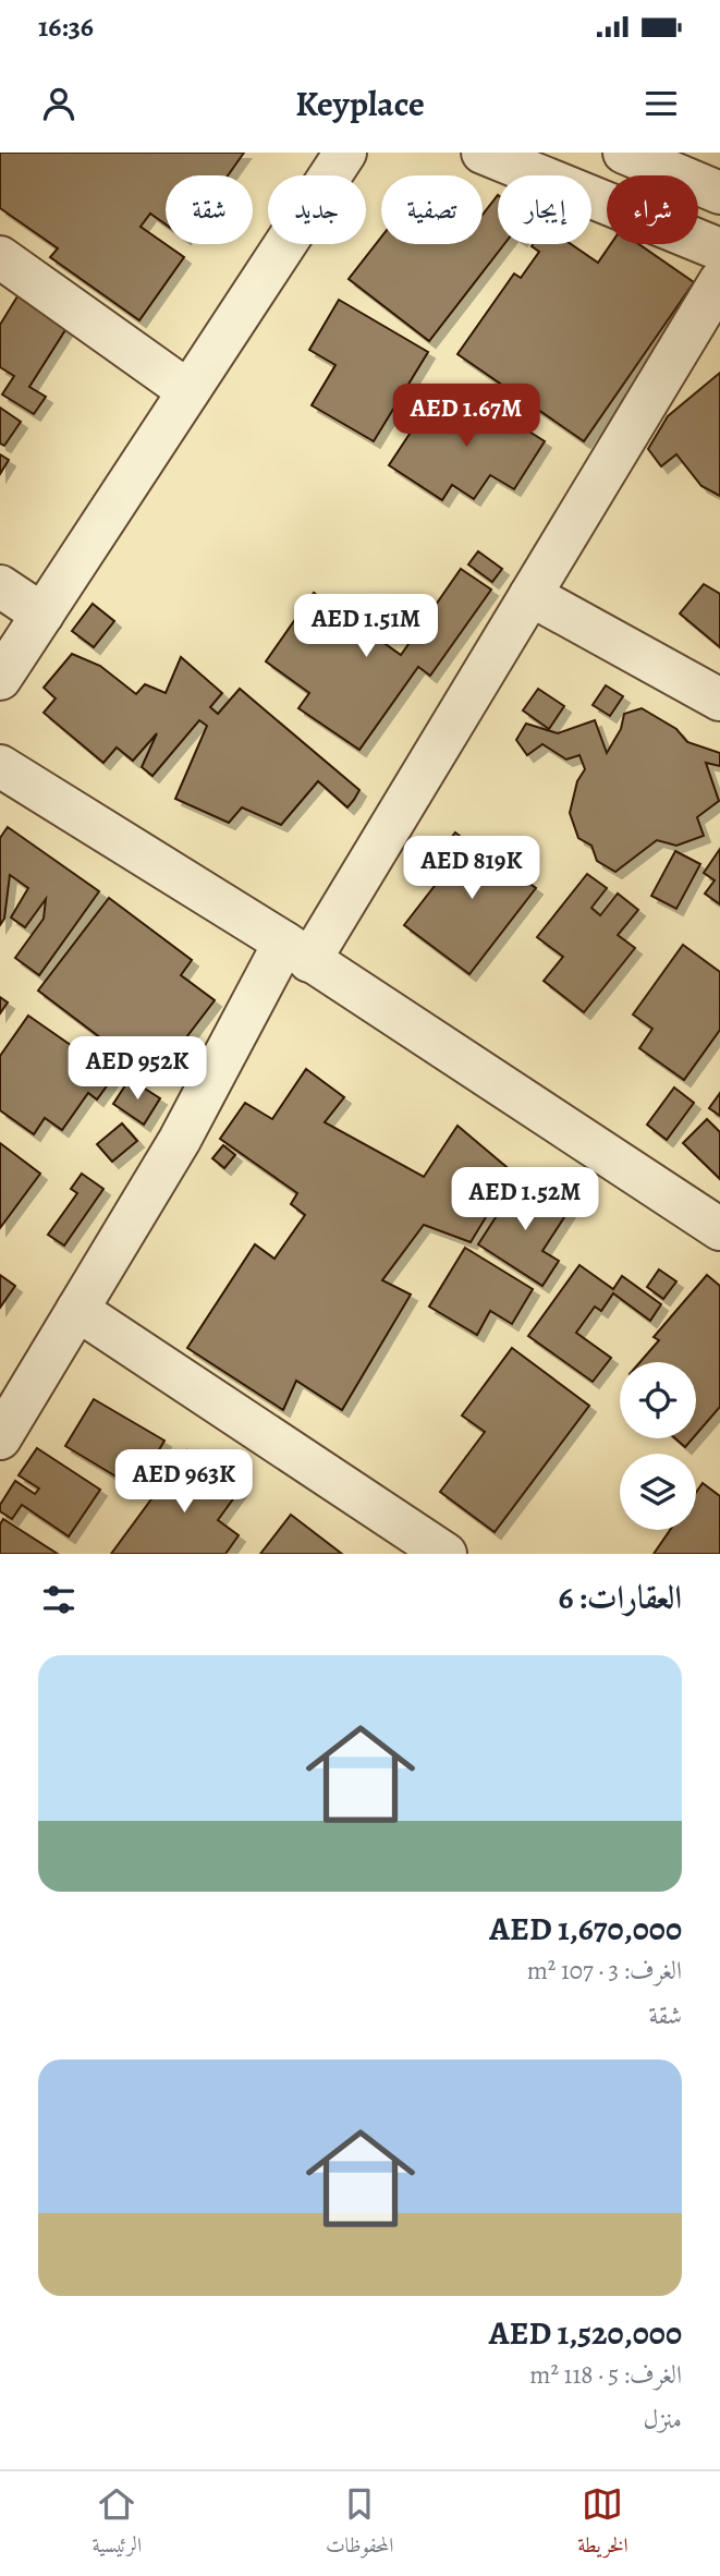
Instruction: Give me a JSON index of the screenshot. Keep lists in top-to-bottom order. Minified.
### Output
{"page":{"status":"16:36","header":"Keyplace","chip":["شراء","إيجار","تصفية","جديد","شقة"],"price":["AED 1.67M","AED 1.51M","AED 819K","AED 952K","AED 1.52M","AED 963K"],"heading":"العقارات: 6","list":[{"name":"AED 1,670,000","note":"الغرف: 3 · 107 m² · شقة"},{"name":"AED 1,520,000","note":"الغرف: 5 · 118 m² · منزل"}],"tabs":["الخريطة","المحفوظات","الرئيسية"]}}
